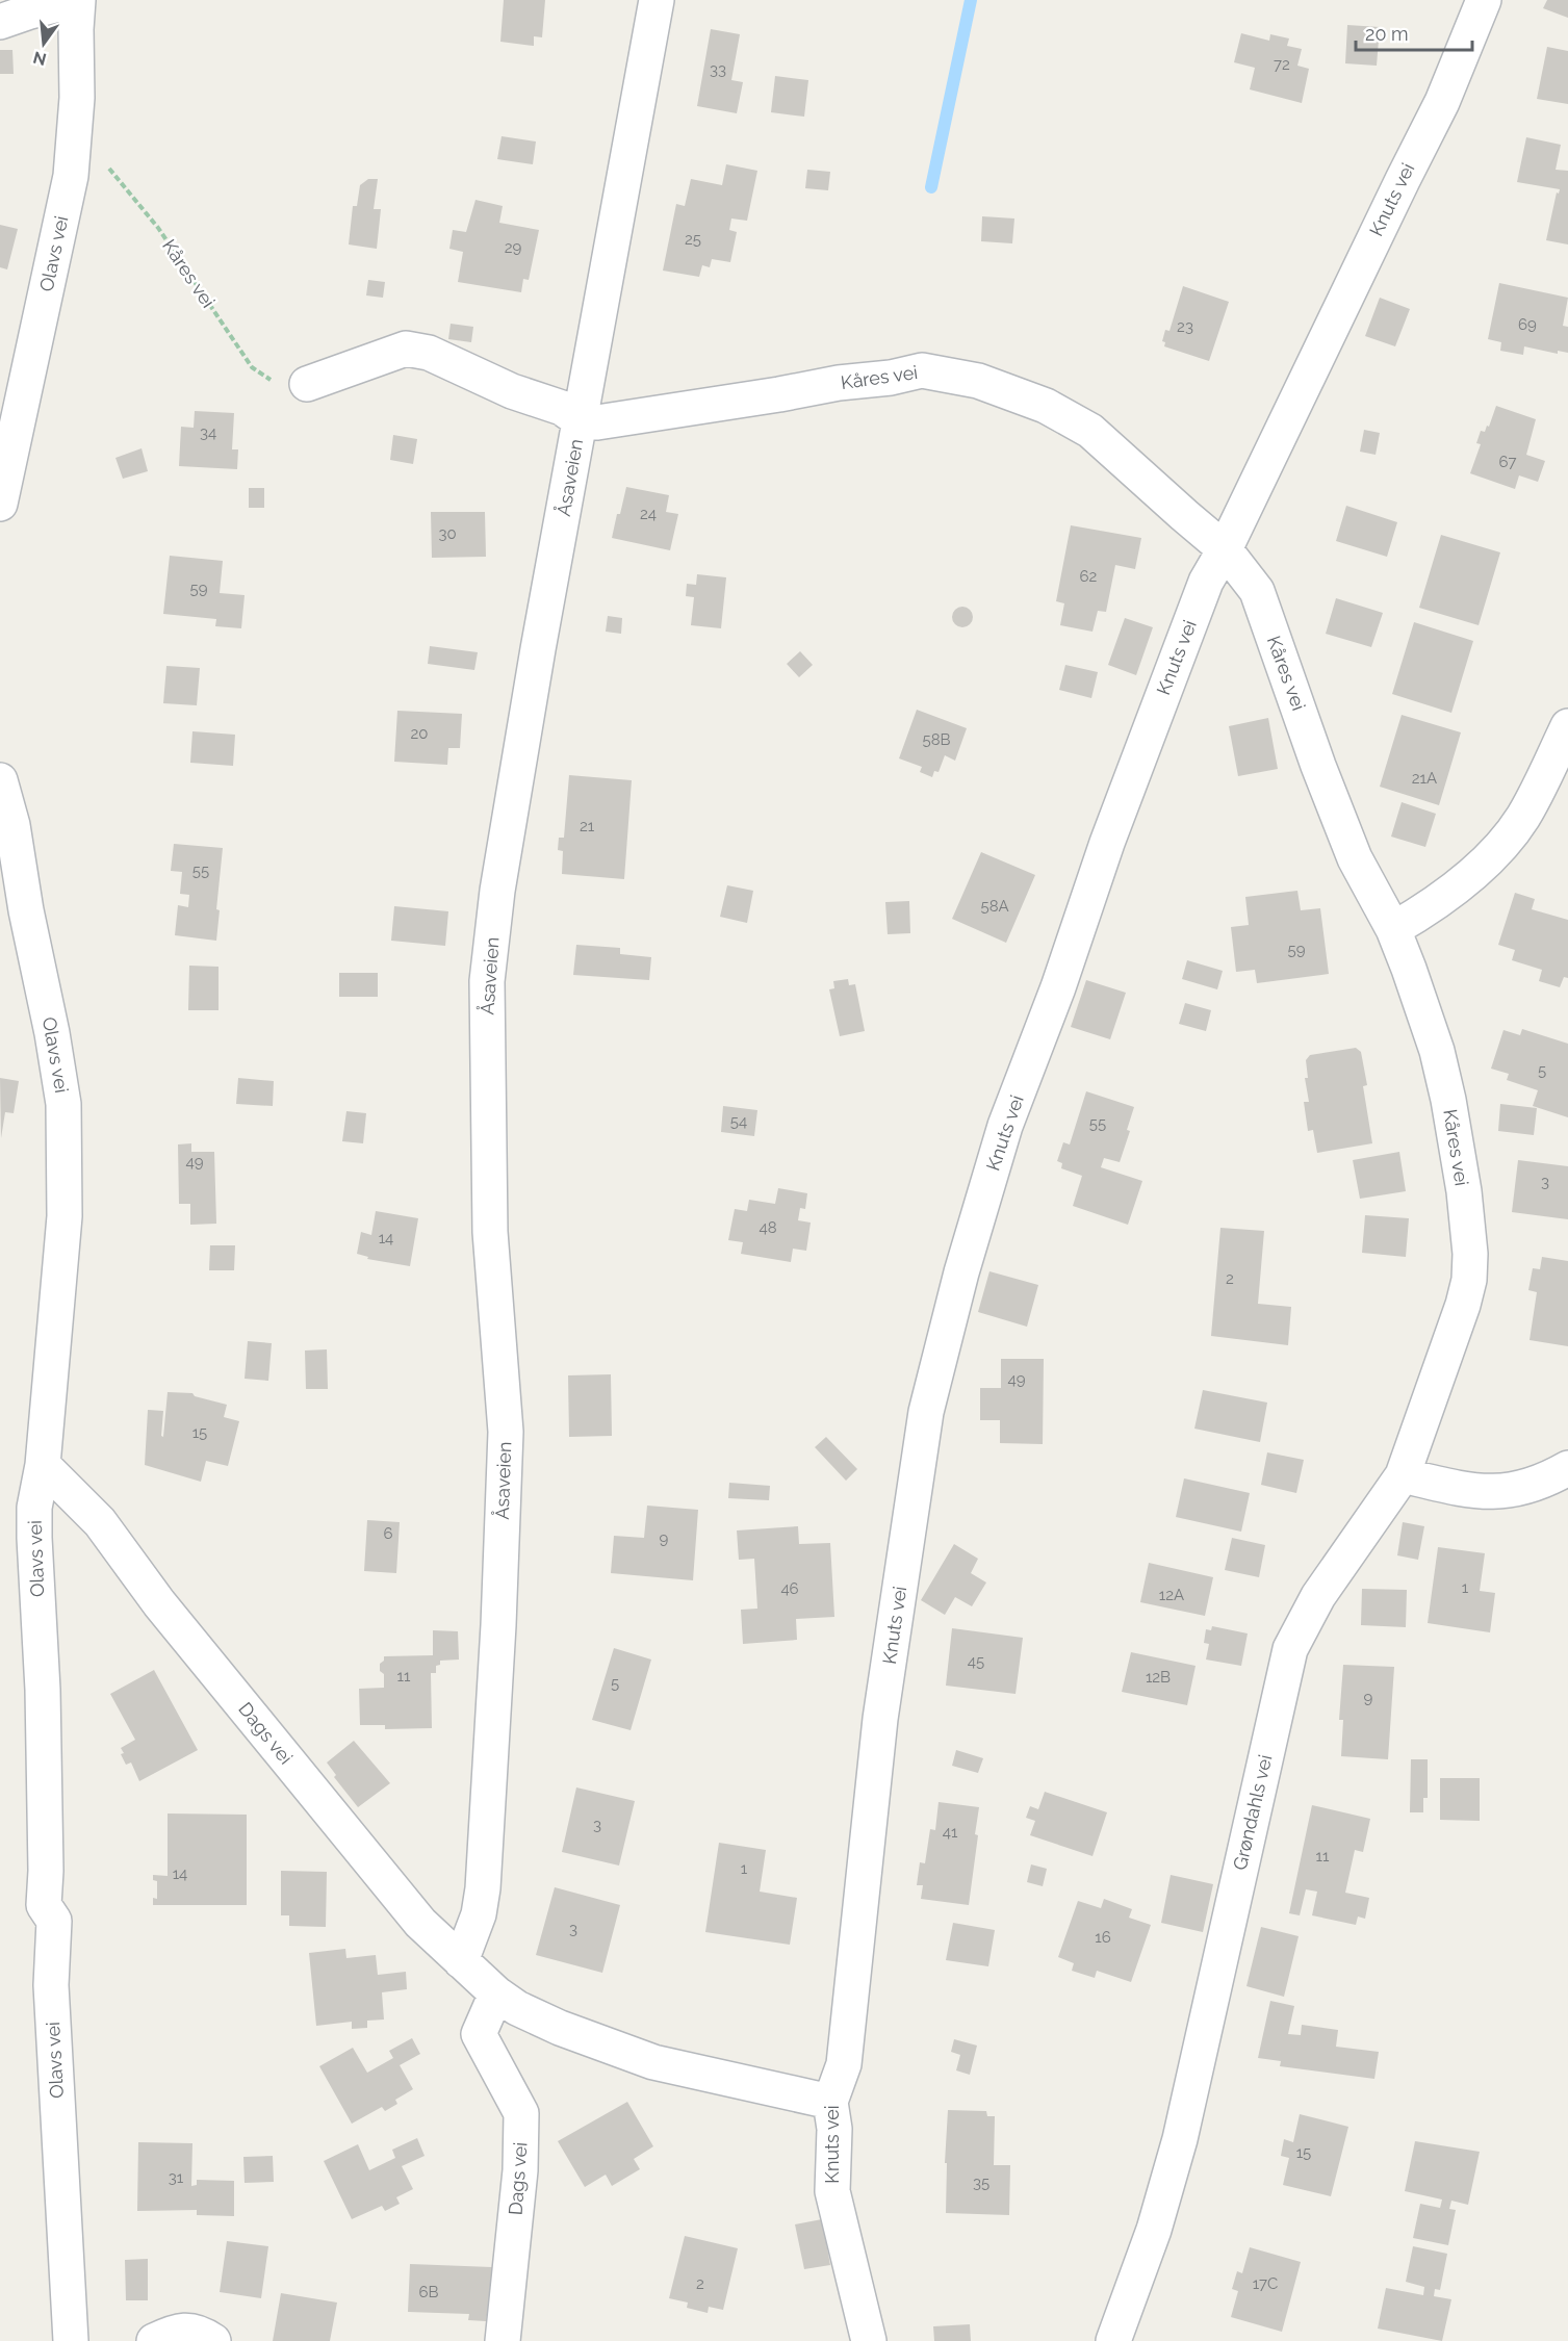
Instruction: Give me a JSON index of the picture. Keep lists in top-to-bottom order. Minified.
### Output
{"streets":{"street":["Knuts vei","Olavs vei","Kåres vei","Åsaveien","Dags vei","Grøndahls vei"]},"crossings":[["Knuts vei","Kåres vei"],["Knuts vei","Dags vei"],["Olavs vei","Kåres vei"],["Olavs vei","Dags vei"],["Kåres vei","Åsaveien"],["Kåres vei","Grøndahls vei"],["Åsaveien","Dags vei"]],"house_numbers":["72","33","25","29","69","23","34","67","24","30","62","59","20","58B","21A","21","55","58A","59","5","54","55","49","3","48","14","2","49","15","6","9","1","46","12A","45","11","12B","5","9","3","41","11","1","14","3","16","15","31","35","2","17C","6B"],"scale_bar":"20 m","north":"bottom"}
